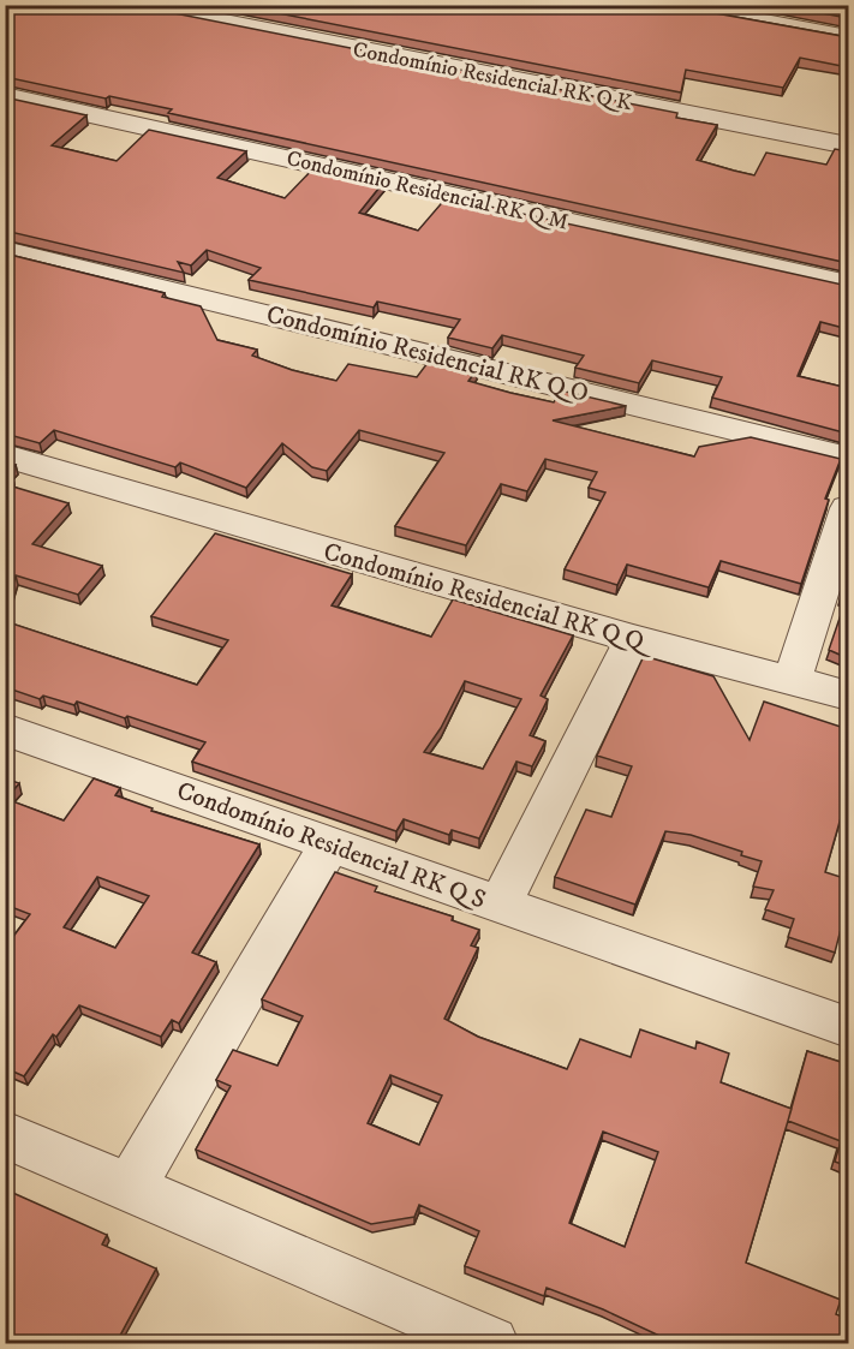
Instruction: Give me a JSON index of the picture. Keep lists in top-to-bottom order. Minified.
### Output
{"streets":{"street":["Condomínio Residencial RK Q K","Condomínio Residencial RK Q M","Condomínio Residencial RK Q O","Condomínio Residencial RK Q Q","Condomínio Residencial RK Q S"]},"crossings":[["Condomínio Residencial RK Q Q","Condomínio Residencial RK Q S"]]}
